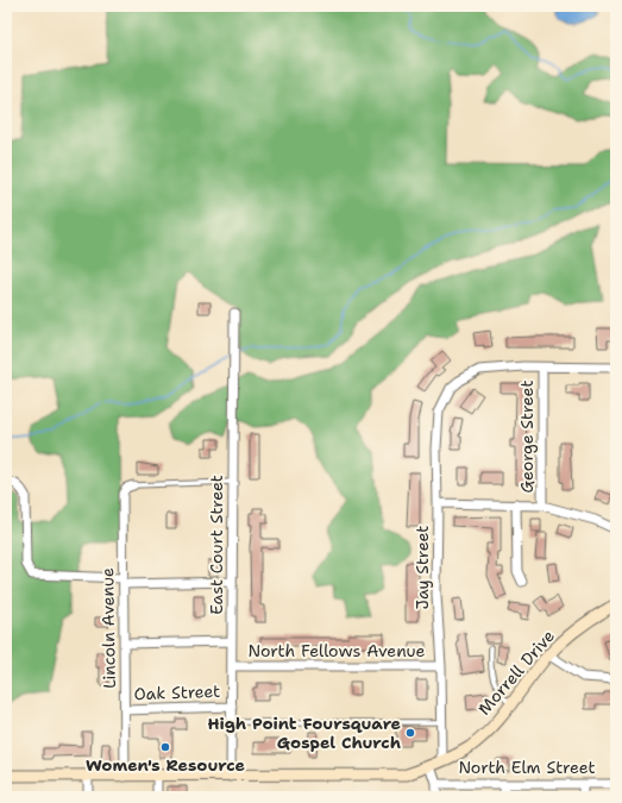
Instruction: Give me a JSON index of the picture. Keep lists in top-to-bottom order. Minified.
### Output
{"streets":{"main road":["Morrell Drive","North Elm Street"],"street":["George Street","East Court Street","Jay Street","Lincoln Avenue","North Fellows Avenue","Oak Street"]},"crossings":[["George Street","Jay Street"],["East Court Street","North Fellows Avenue"],["East Court Street","Oak Street"],["East Court Street","North Elm Street"],["Jay Street","North Fellows Avenue"],["Jay Street","Morrell Drive"],["Jay Street","North Elm Street"],["Lincoln Avenue","Oak Street"],["Lincoln Avenue","North Elm Street"],["Morrell Drive","North Elm Street"]],"places":["High Point Foursquare Gospel Church","Women's Resource"]}
